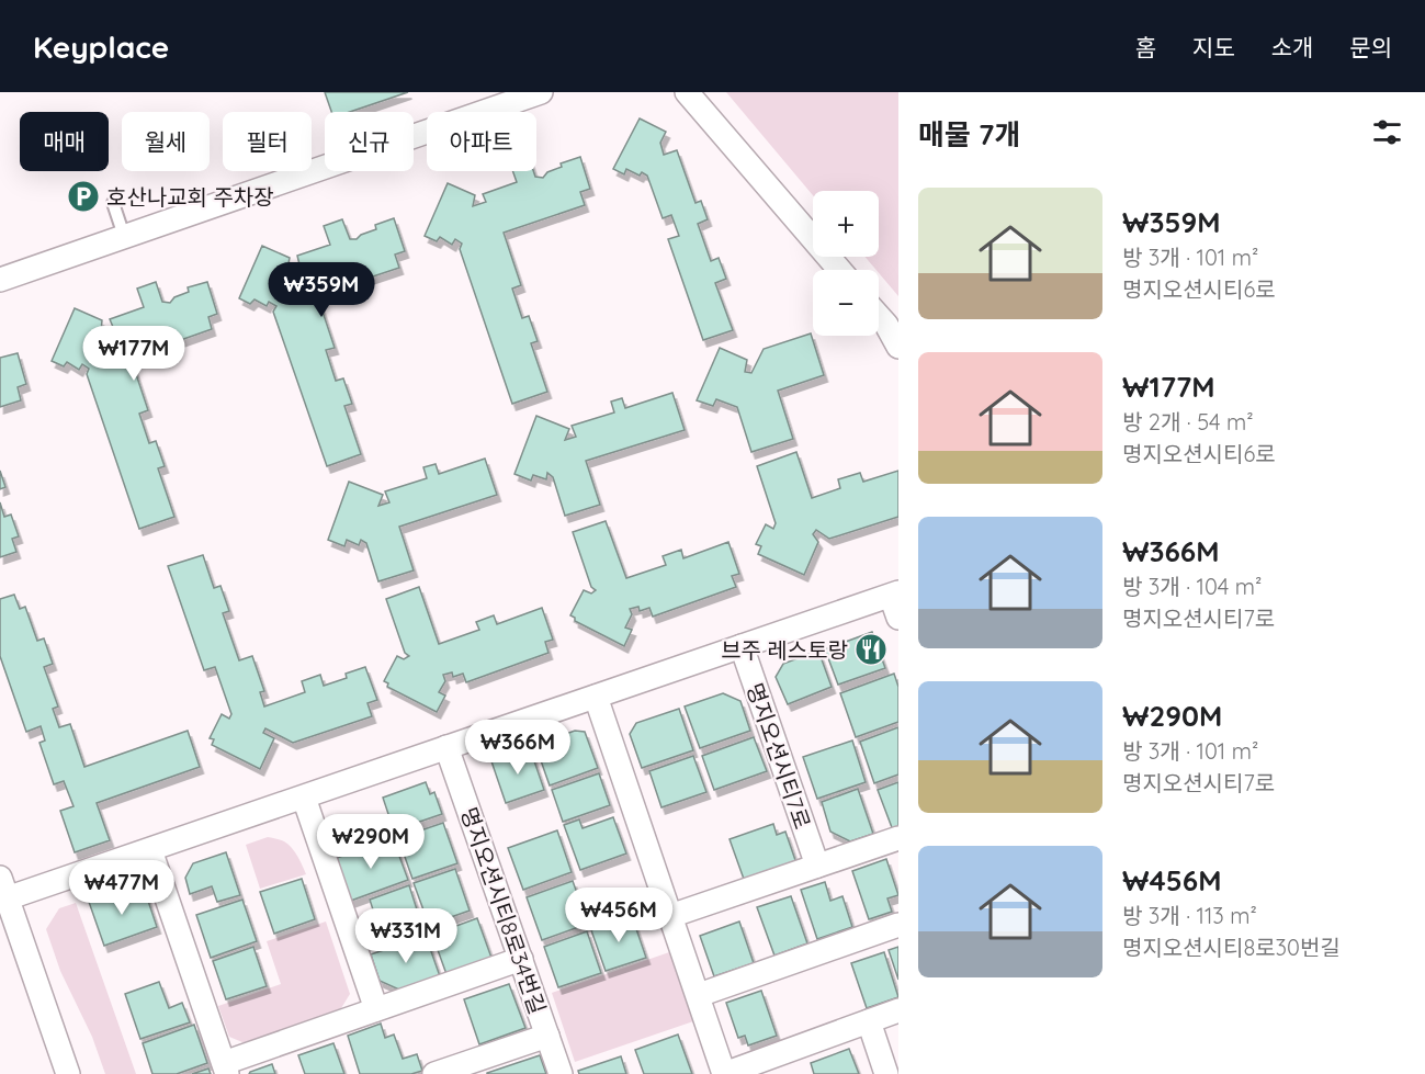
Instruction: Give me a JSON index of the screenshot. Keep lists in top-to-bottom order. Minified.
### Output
{"streets":{"street":["명지오션시티7로","명지오션시티8로34번길"]},"places":{"parking":["호산나교회 주차장"],"restaurant":["브주 레스토랑"]},"page":{"header":"Keyplace","nav":["홈","지도","소개","문의"],"heading":"매물 7개","chip":["매매","월세","필터","신규","아파트"],"list":[{"name":"₩359M","note":"방 3개 · 101 m² · 명지오션시티6로"},{"name":"₩177M","note":"방 2개 · 54 m² · 명지오션시티6로"},{"name":"₩366M","note":"방 3개 · 104 m² · 명지오션시티7로"},{"name":"₩290M","note":"방 3개 · 101 m² · 명지오션시티7로"},{"name":"₩456M","note":"방 3개 · 113 m² · 명지오션시티8로30번길"}],"map_buttons":["+","−"],"price":["₩359M","₩177M","₩366M","₩290M","₩477M","₩456M","₩331M"]}}
